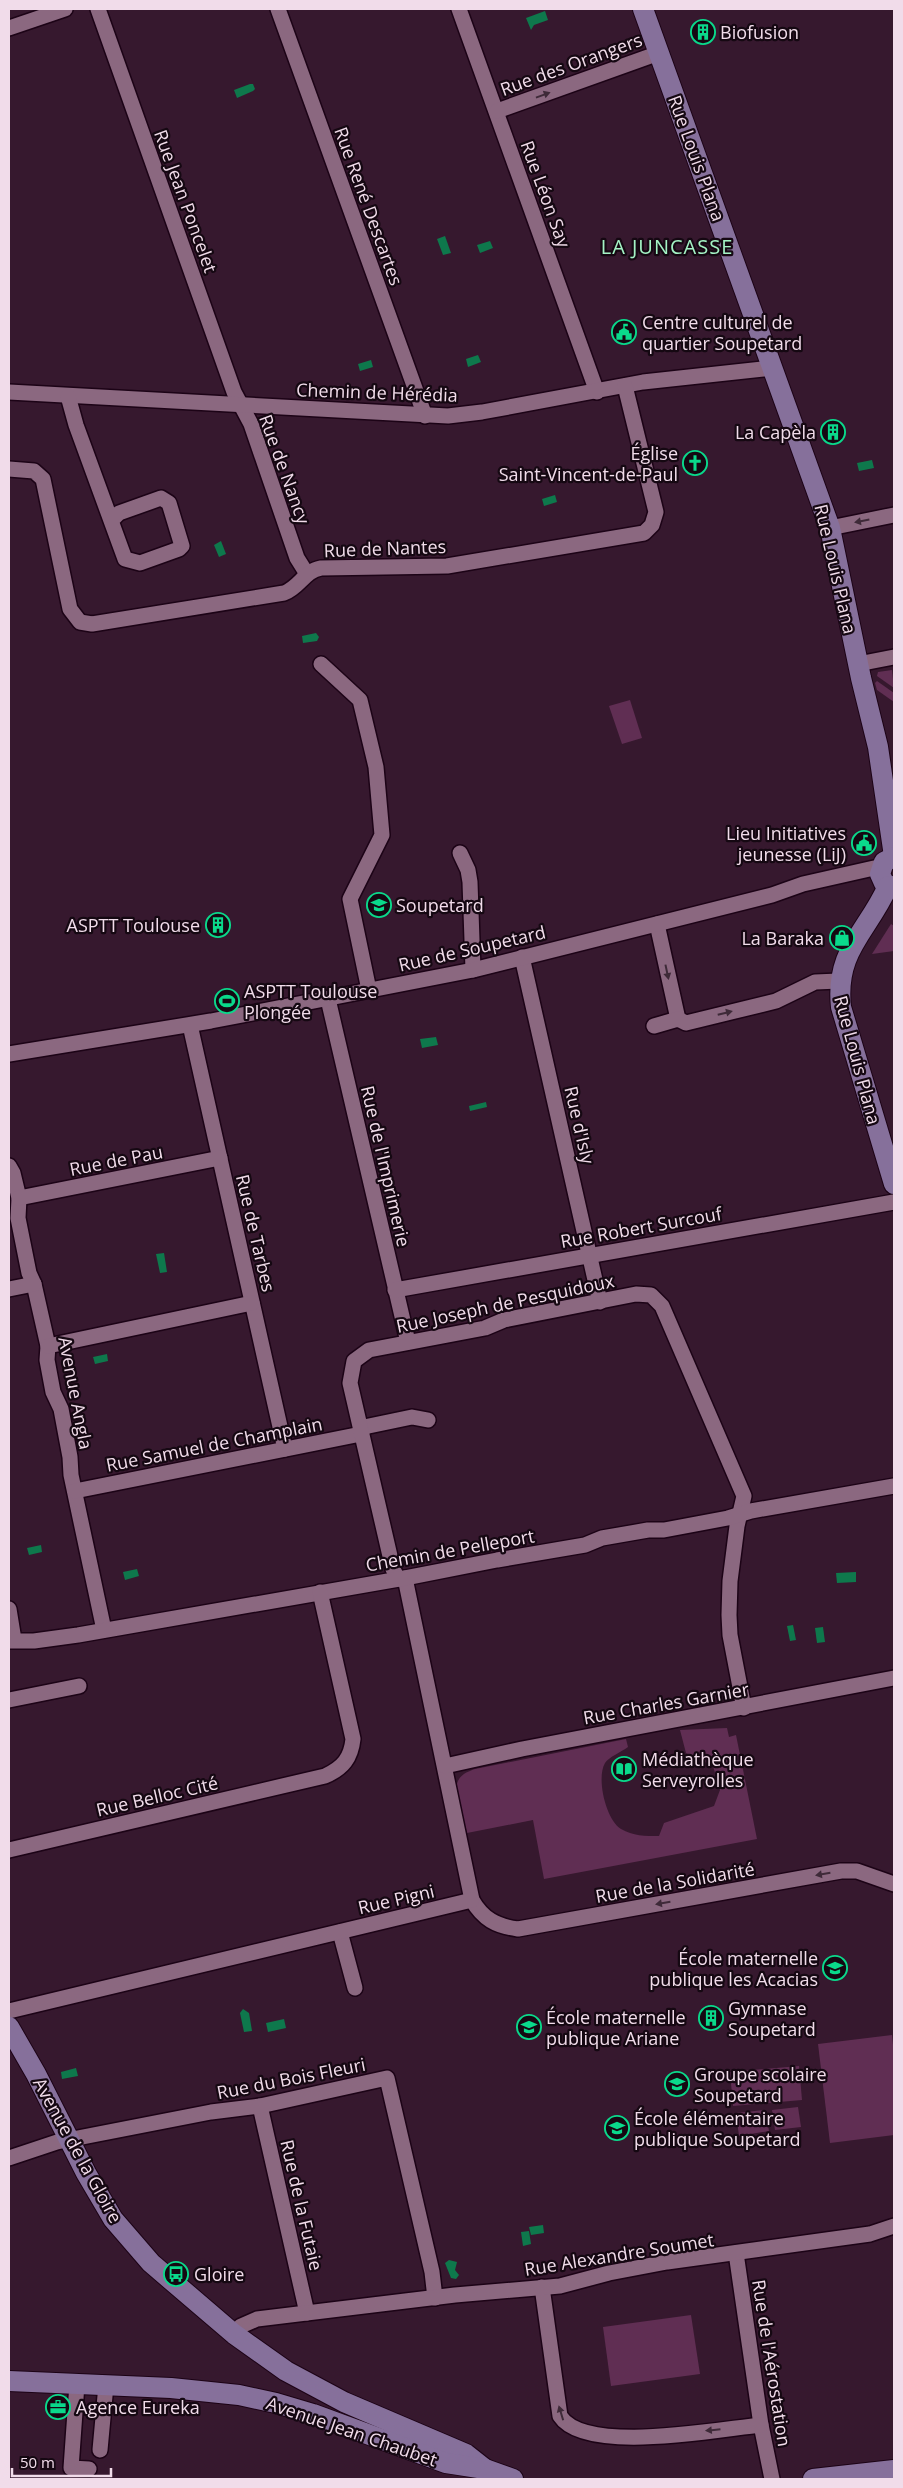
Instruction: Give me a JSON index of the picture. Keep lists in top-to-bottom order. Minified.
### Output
{"streets":{"street":["Rue des Orangers","Rue Louis Plana","Rue Léon Say","Rue Jean Poncelet","Rue René Descartes","Chemin de Hérédia","Rue de Nancy","Rue de Nantes","Rue de Soupetard","Rue d'Isly","Rue de Pau","Rue de l'Imprimerie","Rue Robert Surcouf","Rue de Tarbes","Rue Joseph de Pesquidoux","Avenue Angla","Rue Samuel de Champlain","Chemin de Pelleport","Rue Charles Garnier","Rue Belloc Cité","Rue de la Solidarité","Rue Pigni","Rue du Bois Fleuri","Avenue de la Gloire","Rue de la Futaie","Rue Alexandre Soumet","Rue de l'Aérostation","Avenue Jean Chaubet"]},"crossings":[["Rue des Orangers","Rue Louis Plana"],["Rue des Orangers","Rue Léon Say"],["Rue Louis Plana","Chemin de Hérédia"],["Rue Louis Plana","Rue de Soupetard"],["Rue Léon Say","Chemin de Hérédia"],["Rue Jean Poncelet","Chemin de Hérédia"],["Rue Jean Poncelet","Rue de Nancy"],["Rue René Descartes","Chemin de Hérédia"],["Chemin de Hérédia","Rue de Nancy"],["Chemin de Hérédia","Rue de Nantes"],["Rue de Nancy","Rue de Nantes"],["Rue de Soupetard","Rue d'Isly"],["Rue de Soupetard","Rue de l'Imprimerie"],["Rue de Soupetard","Rue de Tarbes"],["Rue d'Isly","Rue Robert Surcouf"],["Rue d'Isly","Rue Joseph de Pesquidoux"],["Rue de Pau","Rue de Tarbes"],["Rue de Pau","Avenue Angla"],["Rue de l'Imprimerie","Rue Robert Surcouf"],["Rue de l'Imprimerie","Rue Joseph de Pesquidoux"],["Rue de Tarbes","Rue Samuel de Champlain"],["Rue Joseph de Pesquidoux","Rue Samuel de Champlain"],["Rue Joseph de Pesquidoux","Chemin de Pelleport"],["Rue Joseph de Pesquidoux","Rue Charles Garnier"],["Avenue Angla","Rue Samuel de Champlain"],["Avenue Angla","Chemin de Pelleport"],["Chemin de Pelleport","Rue Belloc Cité"],["Rue de la Solidarité","Rue Pigni"],["Rue du Bois Fleuri","Avenue de la Gloire"],["Rue du Bois Fleuri","Rue de la Futaie"],["Rue du Bois Fleuri","Rue Alexandre Soumet"],["Avenue de la Gloire","Rue Alexandre Soumet"],["Avenue de la Gloire","Avenue Jean Chaubet"],["Rue de la Futaie","Rue Alexandre Soumet"],["Rue Alexandre Soumet","Rue de l'Aérostation"]],"one_way":["Rue des Orangers","Rue de la Solidarité"],"districts":["LA JUNCASSE"],"places":{"building":["Biofusion","La Capèla","ASPTT Toulouse","Gymnase Soupetard"],"public building":["Centre culturel de quartier Soupetard","Lieu Initiatives jeunesse (LiJ)"],"church":["Église Saint-Vincent-de-Paul"],"school or university":["Soupetard","École maternelle publique les Acacias","École maternelle publique Ariane","Groupe scolaire Soupetard","École élémentaire publique Soupetard"],"shop":["La Baraka"],"sports":["ASPTT Toulouse Plongée"],"library":["Médiathèque Serveyrolles"],"bus stop":["Gloire"],"office":["Agence Eureka"]},"scale_bar":"50 m"}
